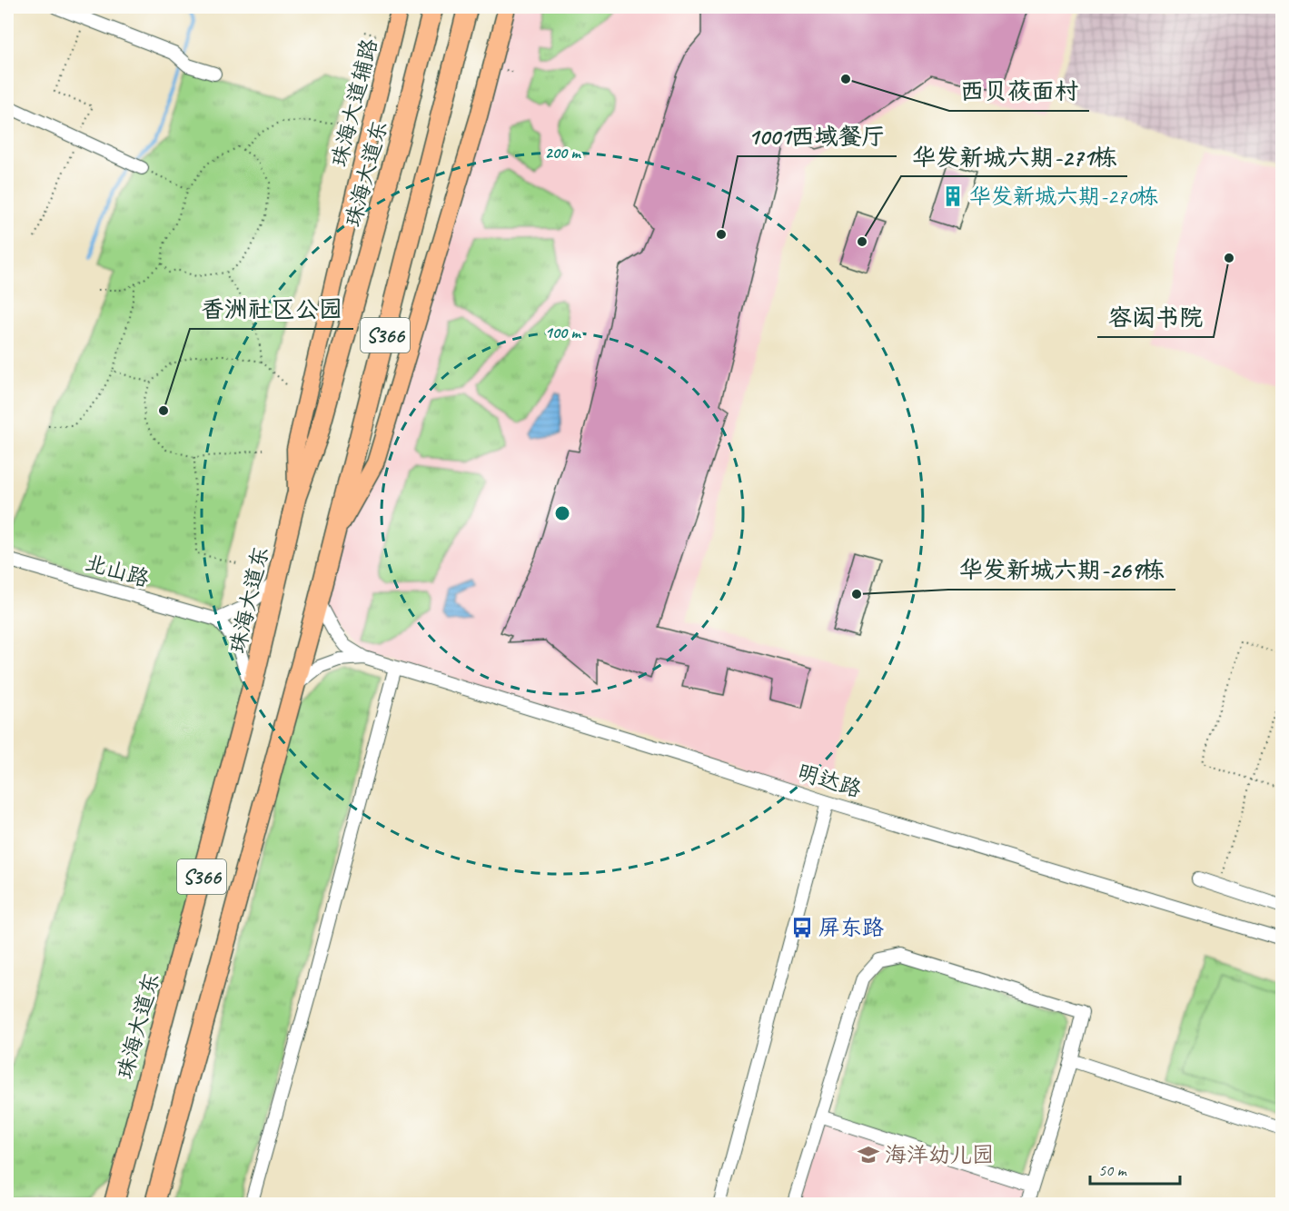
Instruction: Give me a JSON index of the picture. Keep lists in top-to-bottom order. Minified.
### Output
{"streets":{"highway":["珠海大道东","S366"],"main road":["珠海大道辅路"],"street":["北山路","明达路"]},"crossings":[["珠海大道辅路","珠海大道东"],["S366","明达路"]],"places":{"other":["西贝莜面村","1001西域餐厅","华发新城六期-271栋","容闳书院","香洲社区公园","华发新城六期-269栋"],"building":["华发新城六期-270栋"],"bus stop":["屏东路"],"school or university":["海洋幼儿园"]},"scale_bar":"50 m","rings":["200 m","100 m"]}
